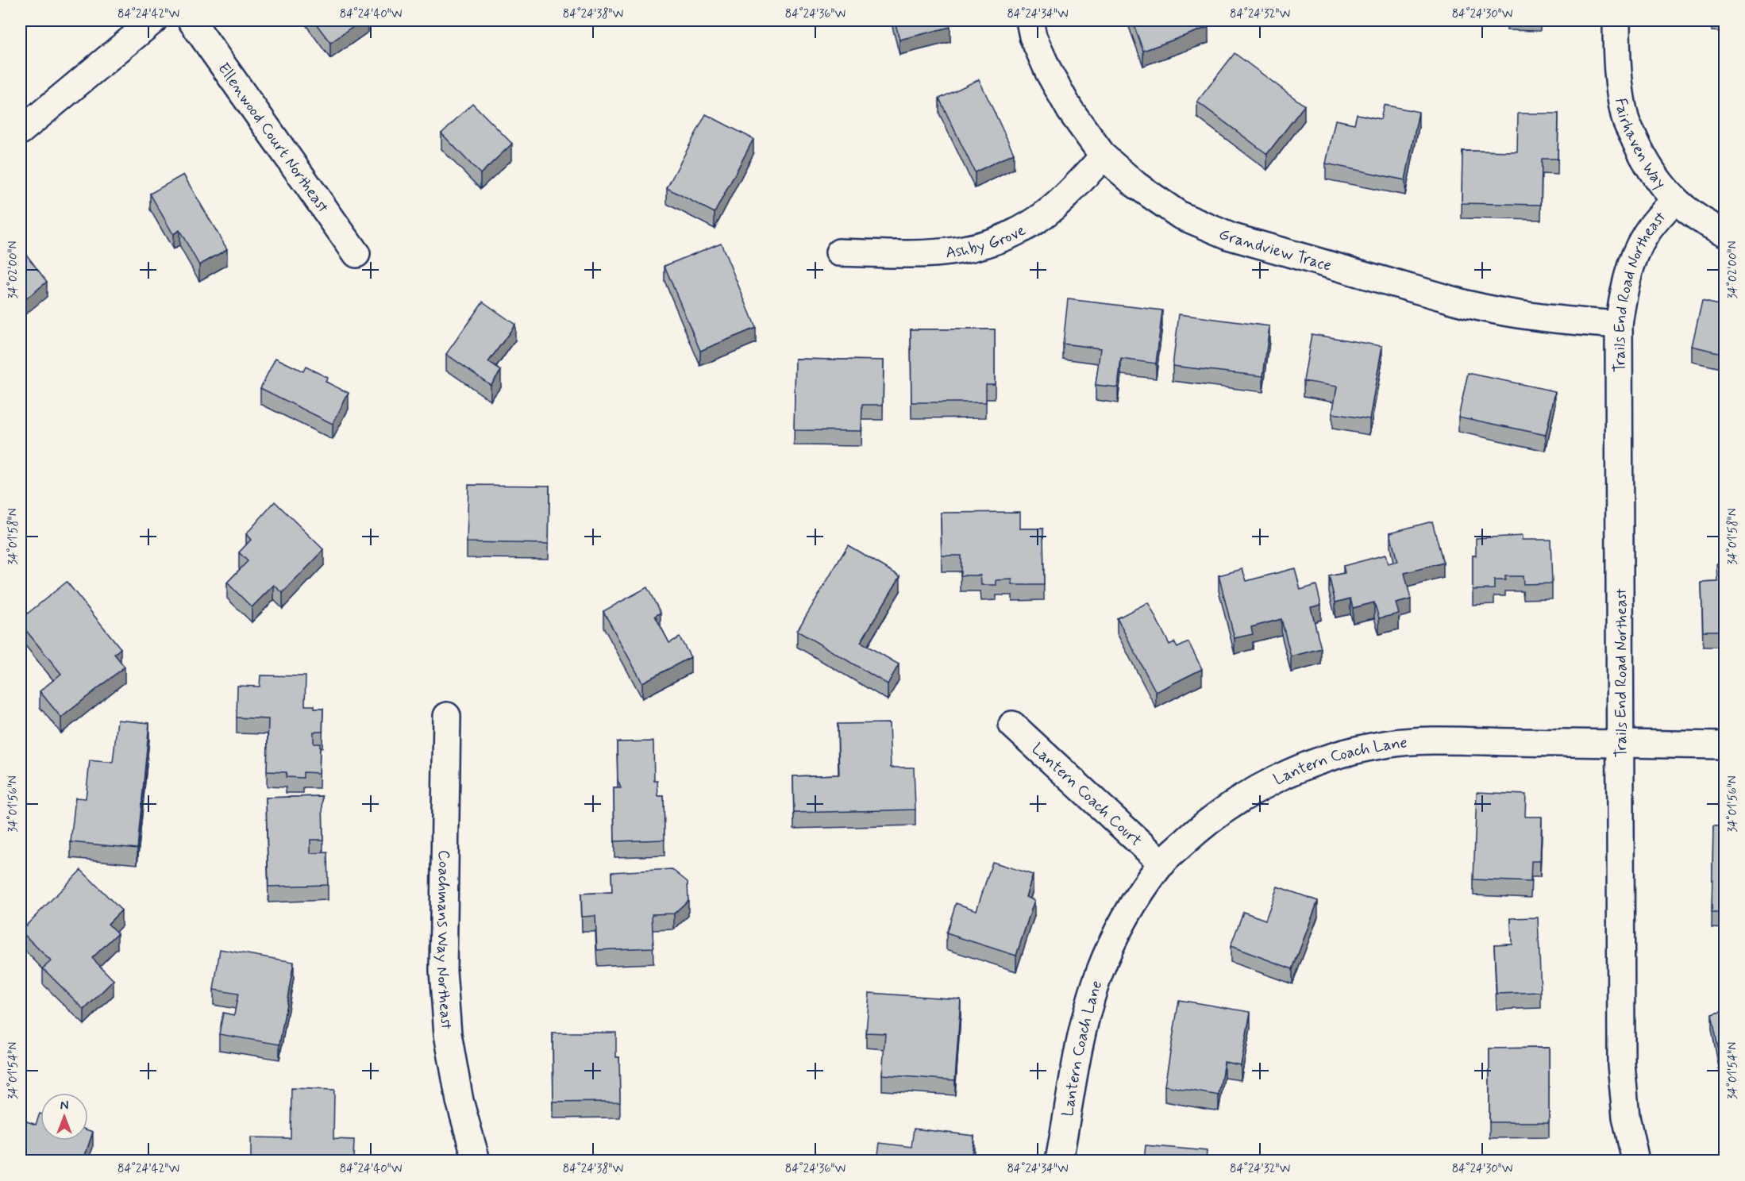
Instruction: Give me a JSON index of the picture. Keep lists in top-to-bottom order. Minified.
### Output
{"streets":{"street":["Ellenwood Court Northeast","Fairhaven Way","Ashby Grove","Grandview Trace","Trails End Road Northeast","Lantern Coach Lane","Lantern Coach Court","Coachmans Way Northeast"]},"crossings":[["Fairhaven Way","Trails End Road Northeast"],["Ashby Grove","Grandview Trace"],["Grandview Trace","Trails End Road Northeast"],["Trails End Road Northeast","Lantern Coach Lane"],["Lantern Coach Lane","Lantern Coach Court"]],"north":"top","coordinates":["84°24'42\"W","84°24'40\"W","84°24'38\"W","84°24'36\"W","84°24'34\"W","84°24'32\"W","84°24'30\"W","34°02'00\"N","34°01'58\"N","34°01'56\"N","34°01'54\"N"]}
